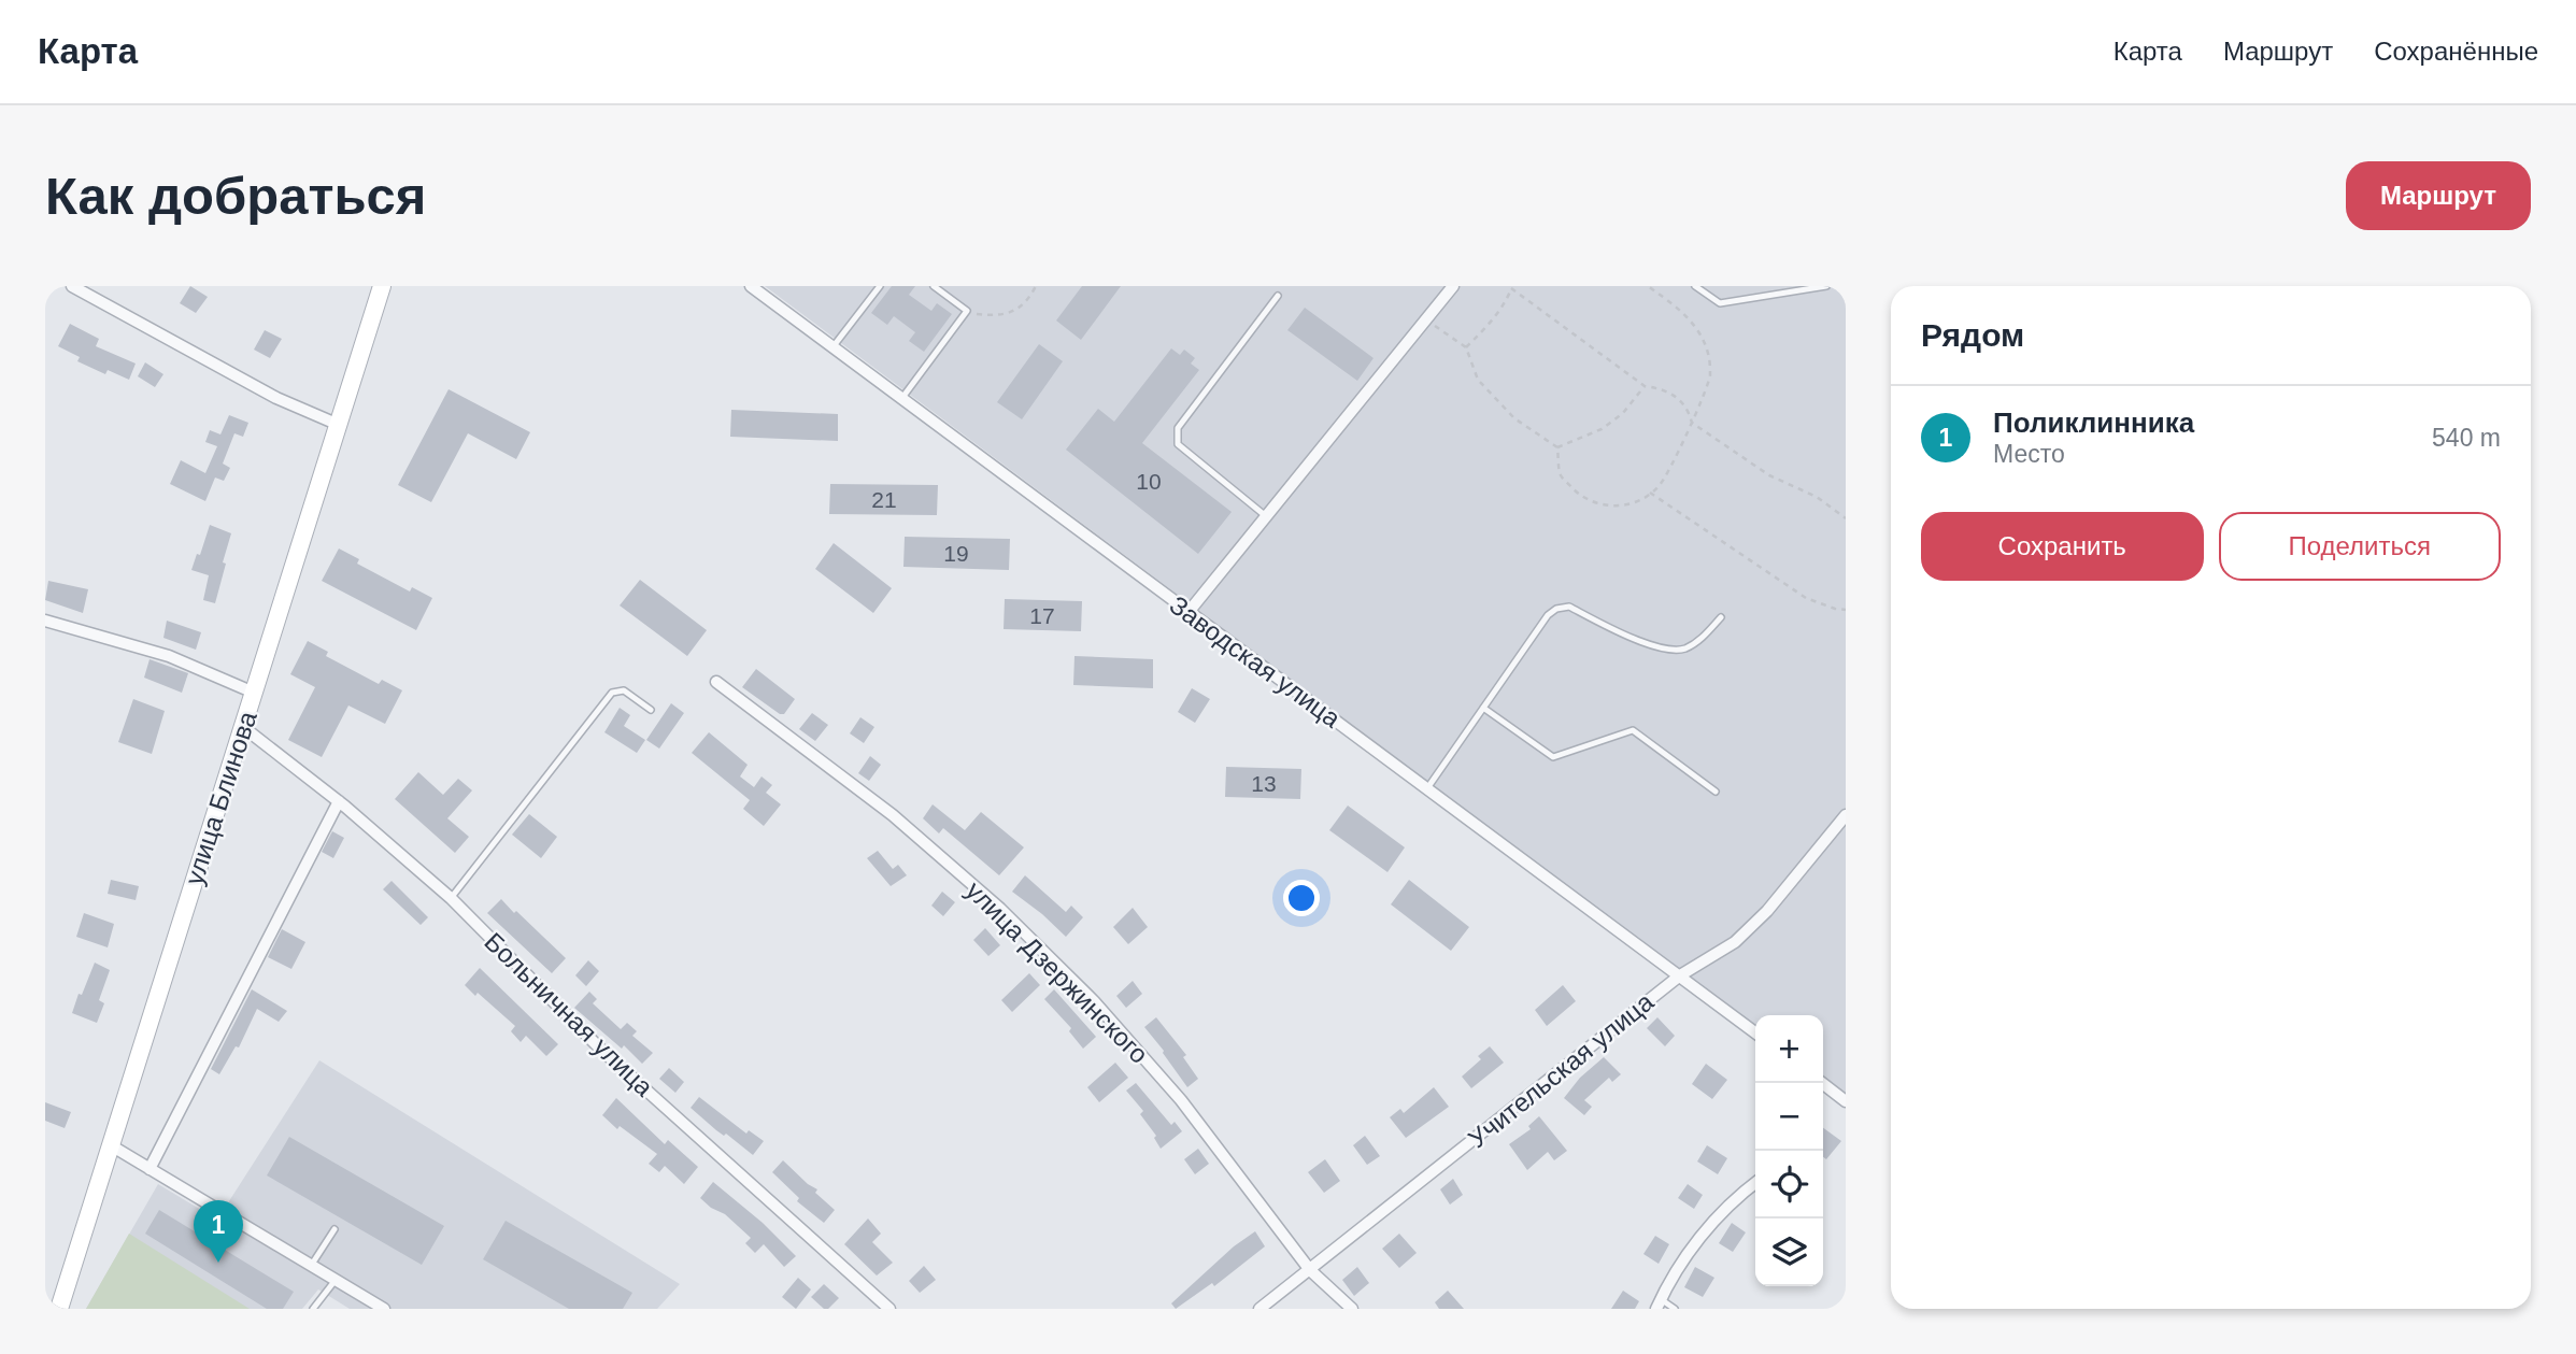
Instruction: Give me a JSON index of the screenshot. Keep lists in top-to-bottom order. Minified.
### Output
{"streets":{"main road":["улица Блинова"],"street":["Заводская улица","улица Дзержинского","Больничная улица","Учительская улица"]},"crossings":[["Заводская улица","Учительская улица"],["улица Блинова","Больничная улица"],["улица Дзержинского","Учительская улица"]],"house_numbers":["10","21","19","17","13"],"page":{"header":"Карта","nav":["Карта","Маршрут","Сохранённые"],"buttons":["Маршрут",["Сохранить","Поделиться"]],"title":"Как добраться","heading":"Рядом","list":[{"mark":"1","name":"Поликлинника","note":"Место","value":"540 m"}],"map_buttons":["+","−"],"pins":"1"}}
